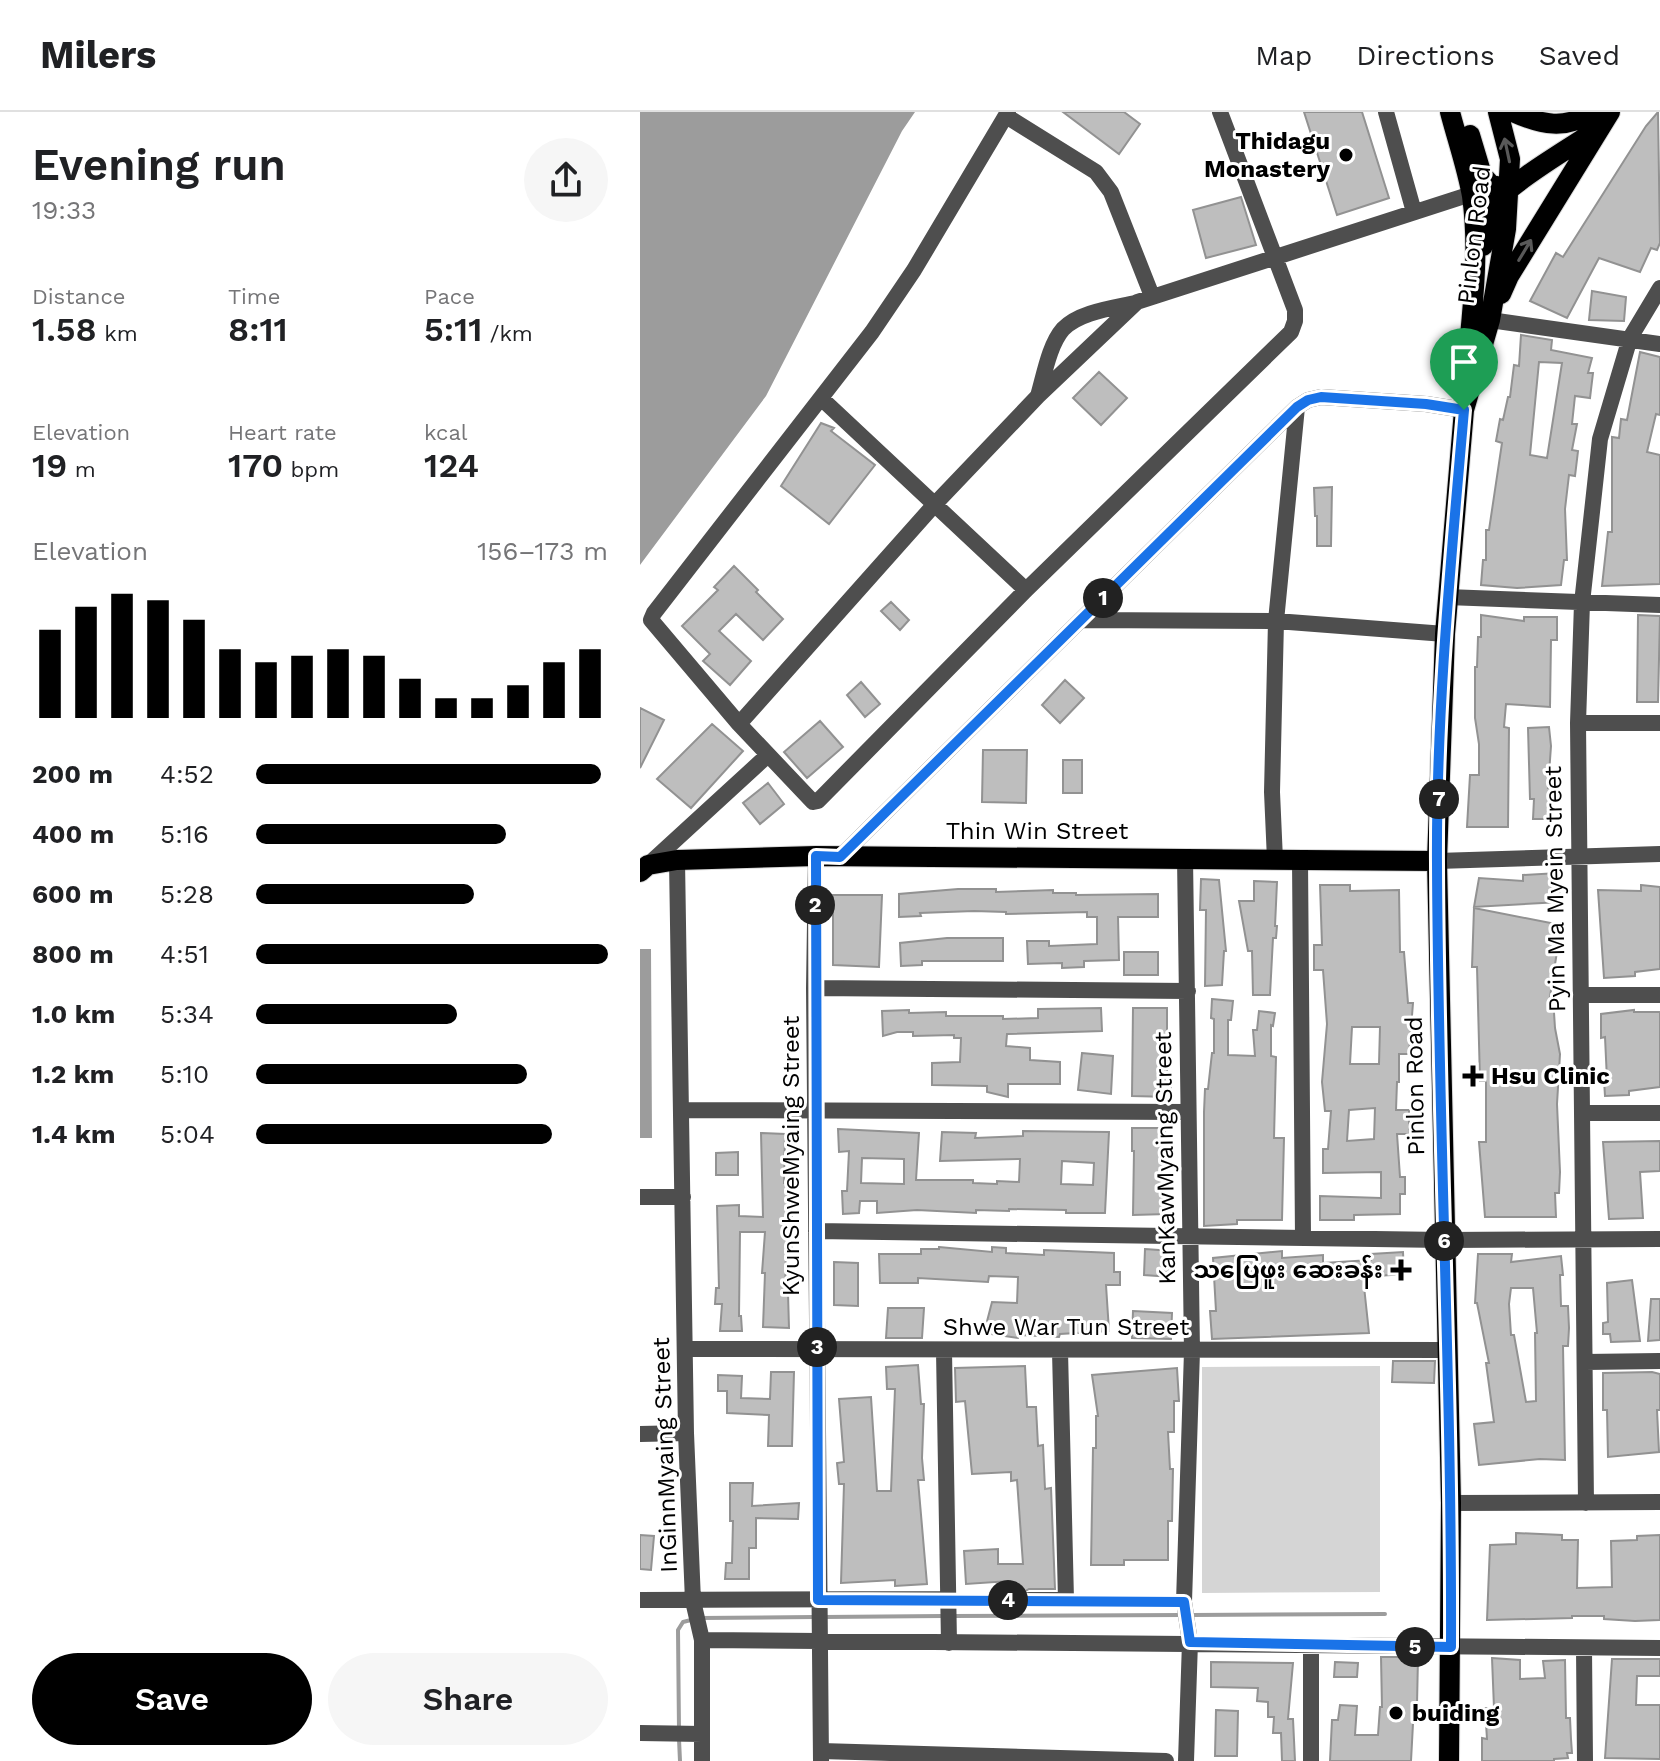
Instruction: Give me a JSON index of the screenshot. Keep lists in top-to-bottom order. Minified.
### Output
{"streets":{"main road":["Pinlon Road","Thin Win Street"],"street":["Pyin Ma Myein Street","KyunShweMyaing Street","KanKawMyaing Street","Shwe War Tun Street","InGinnMyaing Street"]},"crossings":[["Pinlon Road","Thin Win Street"],["Pinlon Road","Shwe War Tun Street"],["Thin Win Street","KyunShweMyaing Street"],["Thin Win Street","KanKawMyaing Street"],["Thin Win Street","InGinnMyaing Street"],["KyunShweMyaing Street","Shwe War Tun Street"],["KanKawMyaing Street","Shwe War Tun Street"],["Shwe War Tun Street","InGinnMyaing Street"]],"places":{"other":["Thidagu Monastery","buiding"],"health":["Hsu Clinic","သပြေဖူး ဆေးခန်း"]},"page":{"header":"Milers","nav":["Map","Directions","Saved"],"heading":["Evening run","19:33"],"stats":[["Distance","1.58 km"],["Time","8:11"],["Pace","5:11 /km"],["Elevation","19 m"],["Heart rate","170 bpm"],["kcal","124"]],"chart":["Elevation","156–173 m"],"pins":["1","7","2","6","3","4","5"],"list":[{"name":"200 m","note":"4:52"},{"name":"400 m","note":"5:16"},{"name":"600 m","note":"5:28"},{"name":"800 m","note":"4:51"},{"name":"1.0 km","note":"5:34"},{"name":"1.2 km","note":"5:10"},{"name":"1.4 km","note":"5:04"}],"buttons":["Save","Share"]}}
